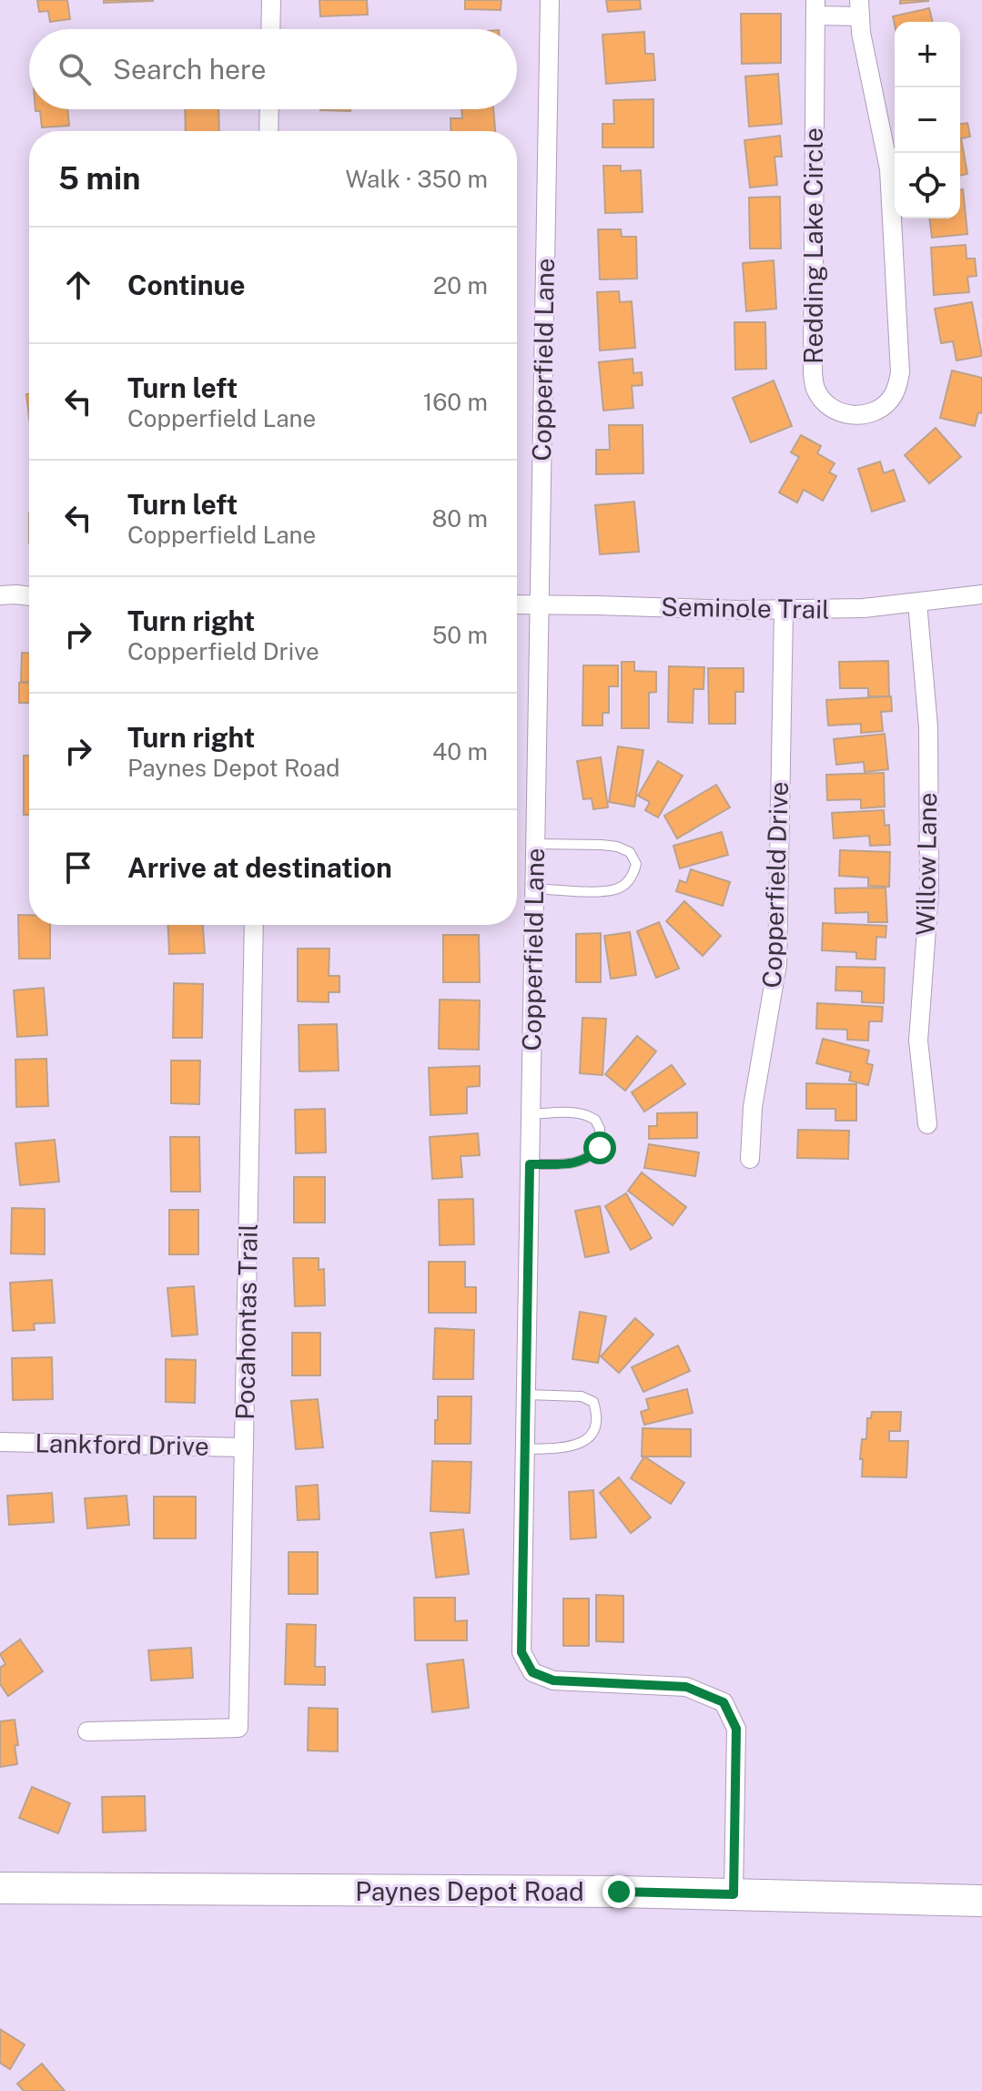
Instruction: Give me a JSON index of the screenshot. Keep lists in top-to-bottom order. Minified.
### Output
{"streets":{"main road":["Paynes Depot Road"],"street":["Redding Lake Circle","Copperfield Lane","Seminole Trail","Willow Lane","Copperfield Drive","Pocahontas Trail","Lankford Drive"]},"crossings":[["Copperfield Lane","Seminole Trail"],["Copperfield Lane","Paynes Depot Road"],["Seminole Trail","Willow Lane"],["Seminole Trail","Copperfield Drive"],["Pocahontas Trail","Lankford Drive"]],"page":{"map_buttons":["+","−"],"search":"Search here","heading":["5 min","Walk · 350 m"],"list":[["Continue","20 m"],["Turn left","Copperfield Lane","160 m"],["Turn left","Copperfield Lane","80 m"],["Turn right","Copperfield Drive","50 m"],["Turn right","Paynes Depot Road","40 m"],"Arrive at destination"]}}
